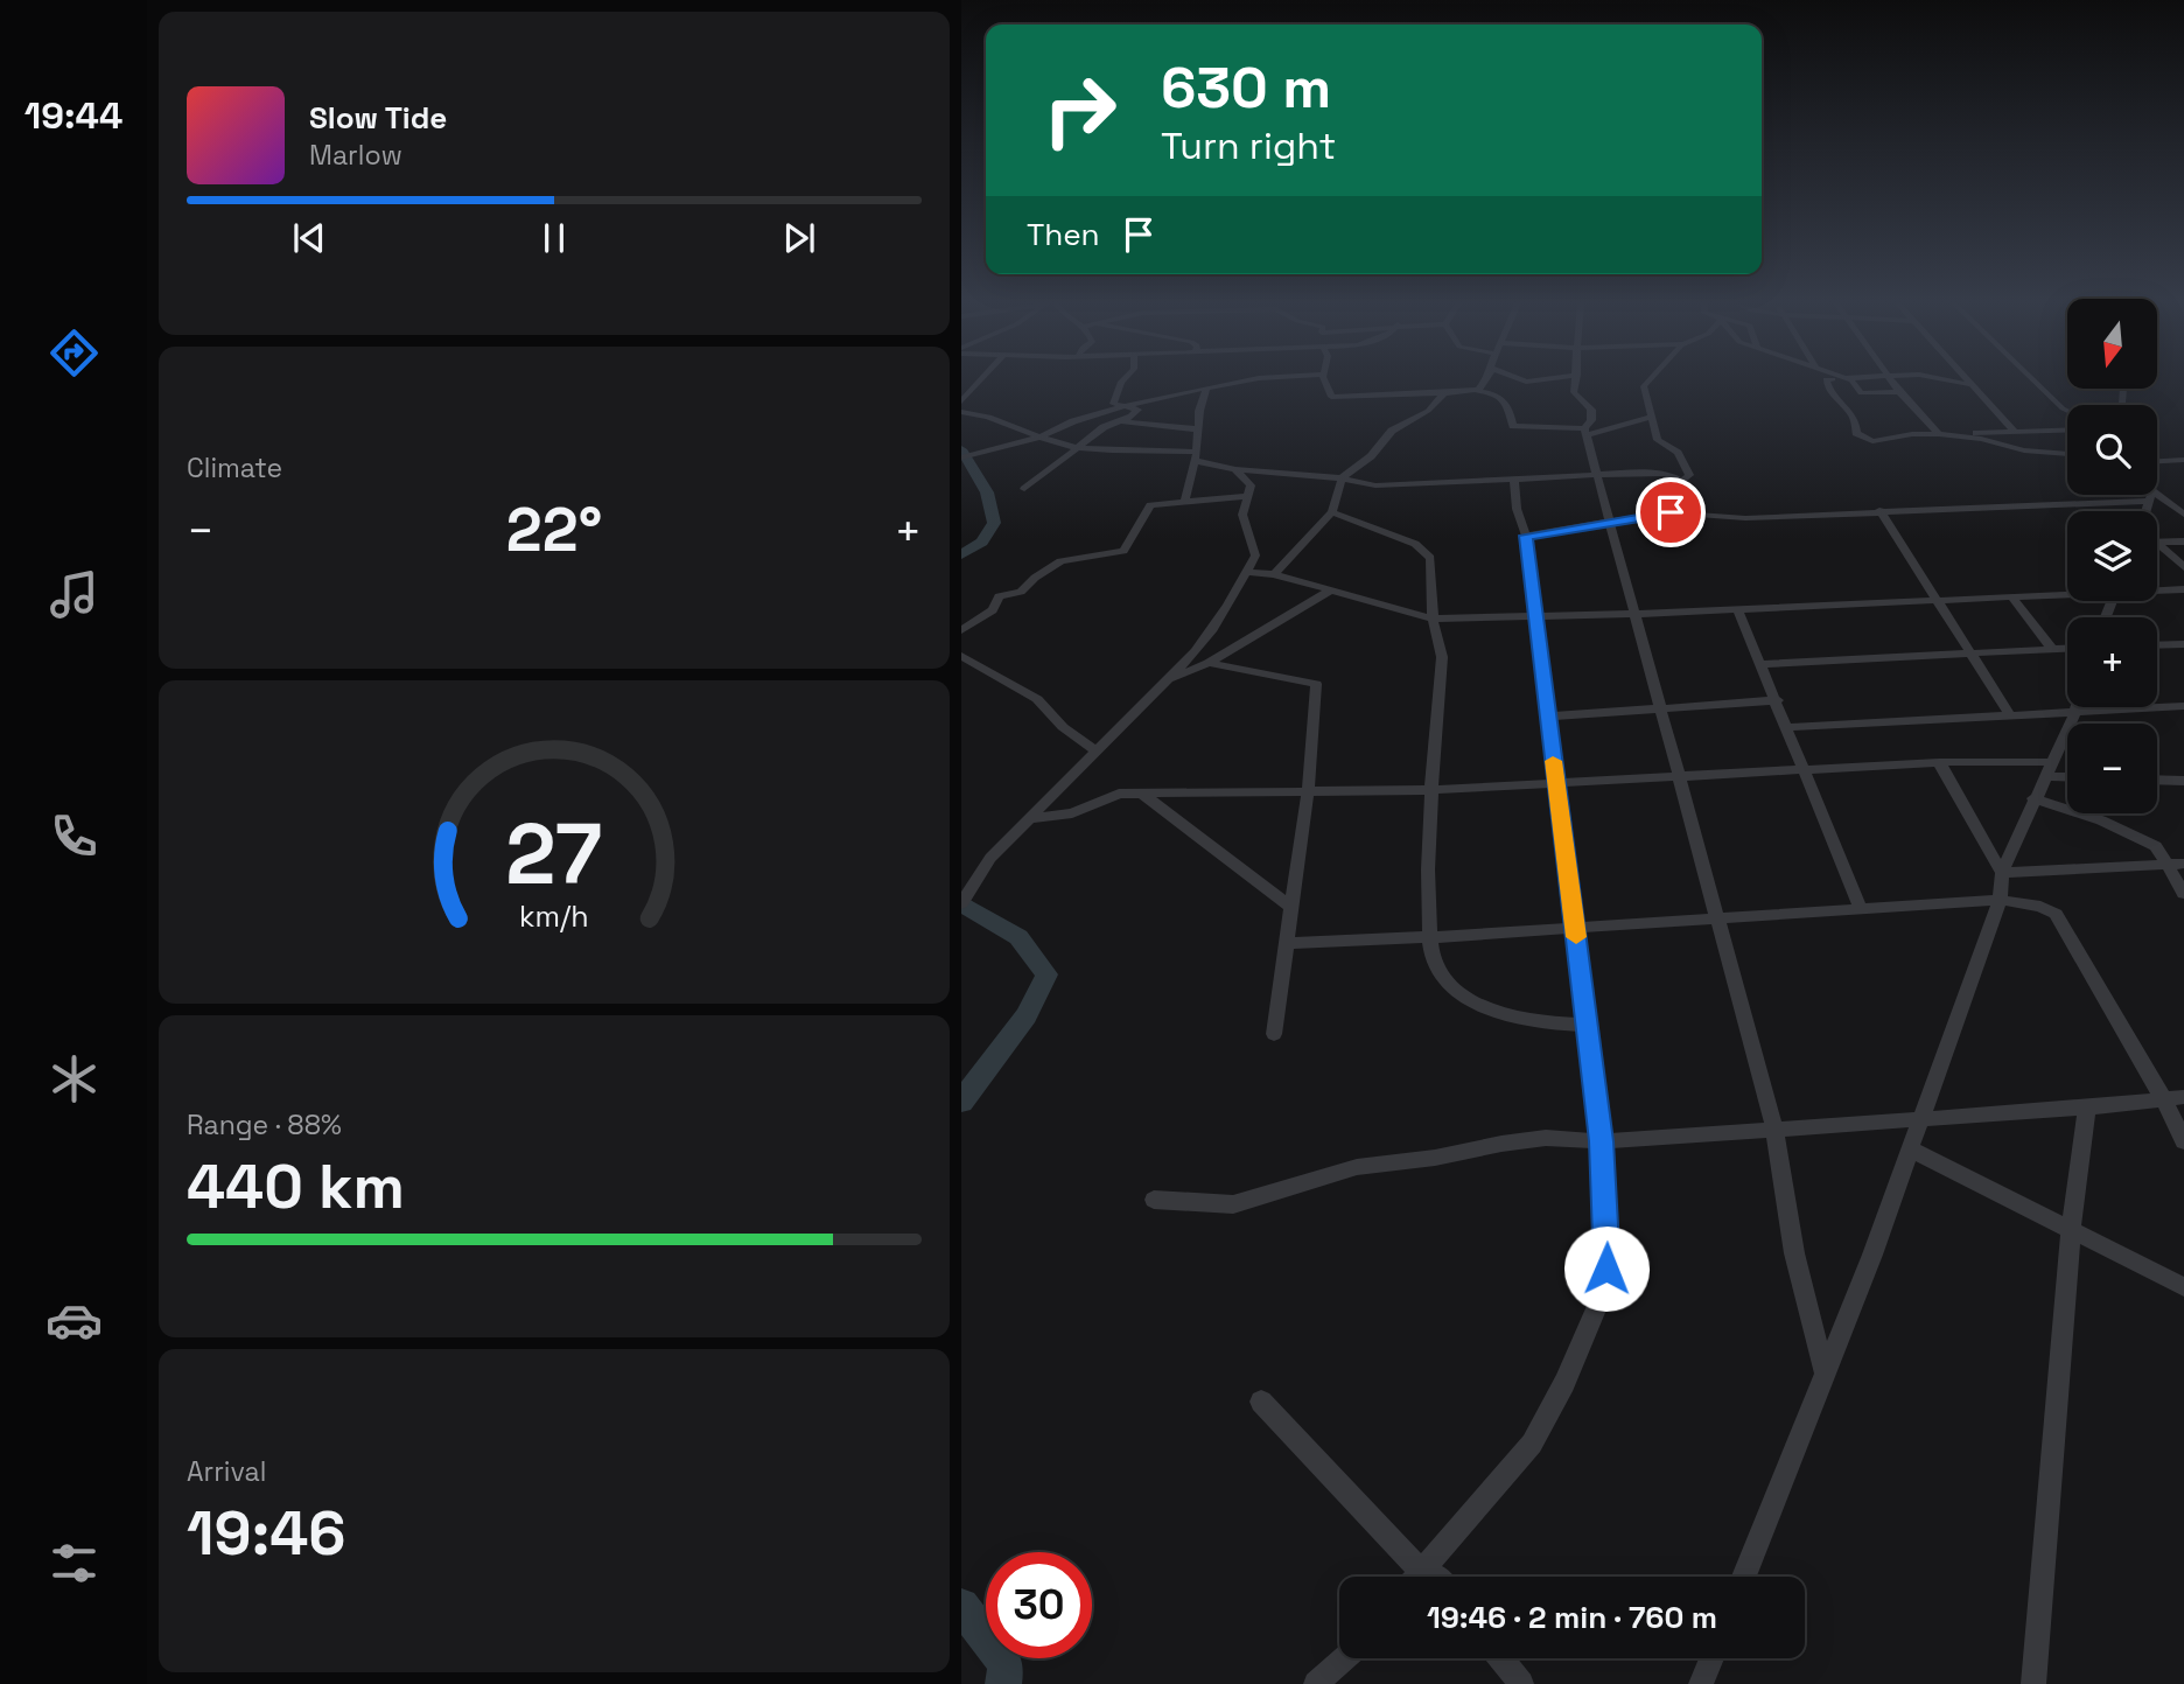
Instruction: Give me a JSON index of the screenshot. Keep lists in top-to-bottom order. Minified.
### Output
{"north":"bottom","page":{"tabs":"19:44","turn":["630 m","Turn right"],"song":["Slow Tide","Marlow"],"then":"Then","map_buttons":["+","−"],"tile":["Climate",["Range · 88%","440 km"],["Arrival","19:46"]],"heat":["−","22°","+"],"limit":"30","trip":"19:46 · 2 min · 760 m","gauge":["27","km/h"]}}
